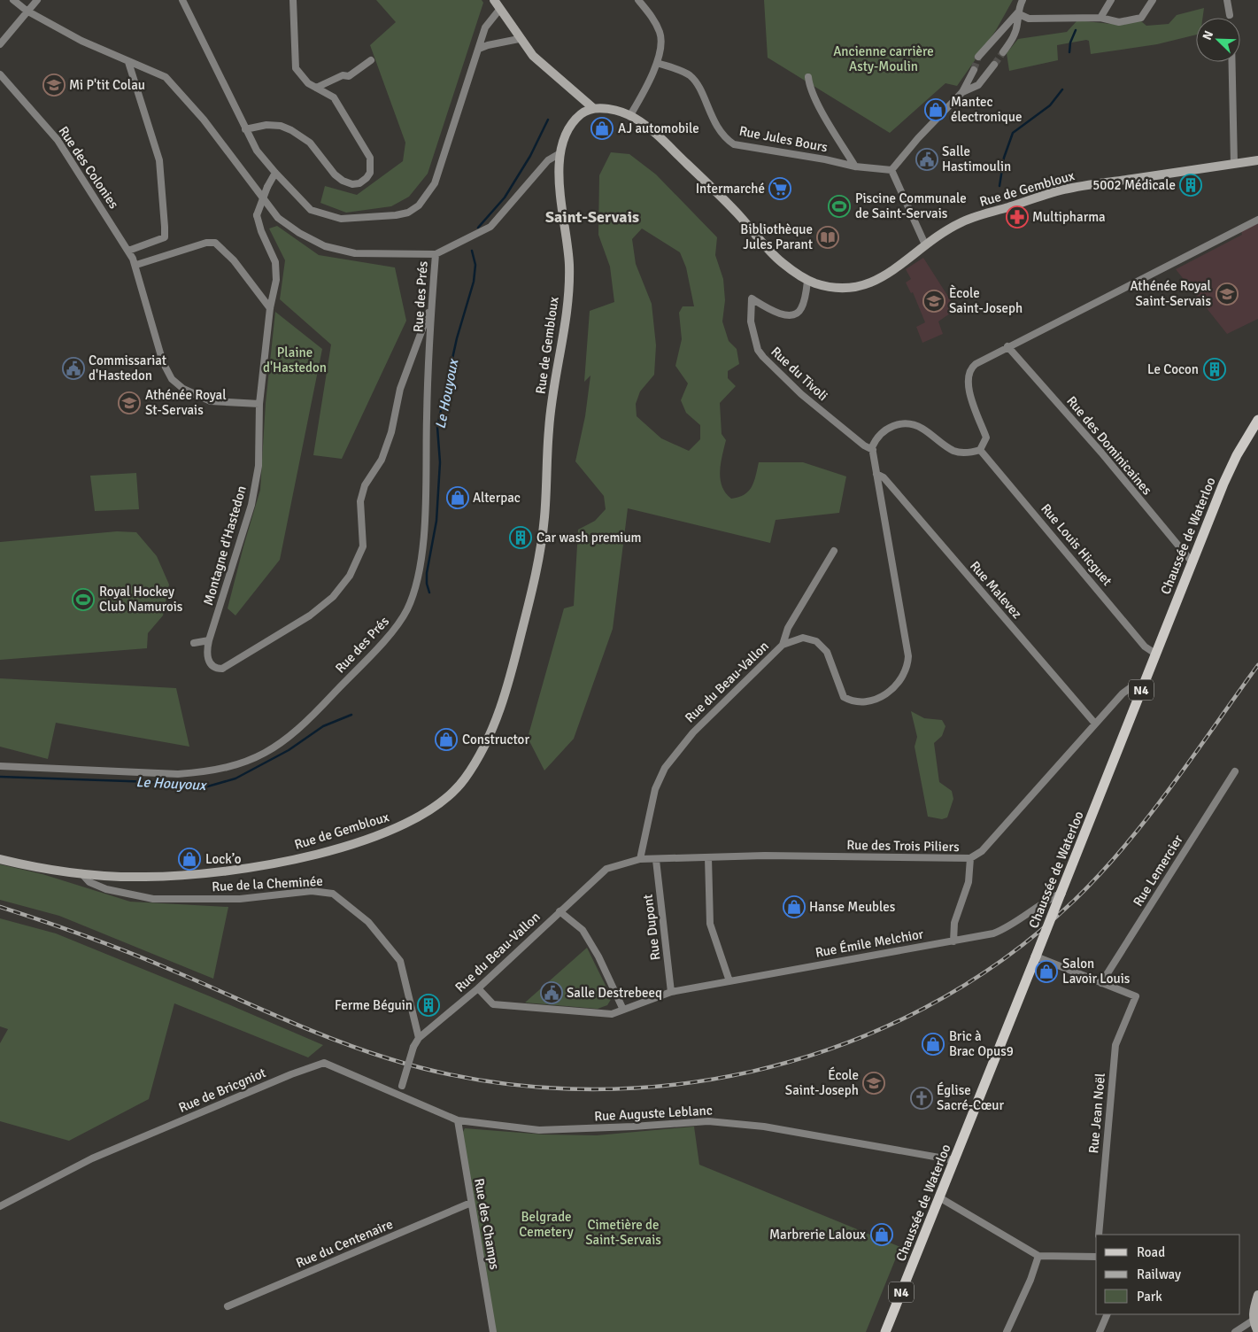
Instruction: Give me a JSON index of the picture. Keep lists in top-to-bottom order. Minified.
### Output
{"streets":{"main road":["Rue de Gembloux","Chaussée de Waterloo","N4"],"street":["Rue Jules Bours","Rue des Colonies","Rue des Prés","Rue du Tivoli","Rue des Dominicaines","Rue Louis Hicguet","Montagne d'Hastedon","Rue Malevez","Rue du Beau-Vallon","Rue des Trois Piliers","Rue Lemercier","Rue de la Cheminée","Rue Dupont","Rue Émile Melchior","Rue de Bricgniot","Rue Auguste Leblanc","Rue Jean Noël","Rue des Champs","Rue du Centenaire"]},"crossings":[["Rue des Colonies","Montagne d'Hastedon"],["Rue de Gembloux","Rue du Tivoli"],["Rue de Gembloux","Rue de la Cheminée"],["Rue des Prés","Montagne d'Hastedon"],["Rue du Tivoli","Rue du Beau-Vallon"],["Rue des Dominicaines","Chaussée de Waterloo"],["Chaussée de Waterloo","Rue Louis Hicguet"],["Chaussée de Waterloo","Rue des Trois Piliers"],["Chaussée de Waterloo","Rue Émile Melchior"],["Chaussée de Waterloo","Rue Auguste Leblanc"],["Rue Malevez","Rue du Beau-Vallon"],["Rue Malevez","Rue des Trois Piliers"],["Rue du Beau-Vallon","Rue des Trois Piliers"],["Rue du Beau-Vallon","Rue de la Cheminée"],["Rue du Beau-Vallon","Rue Émile Melchior"],["Rue des Trois Piliers","Rue Dupont"],["Rue Lemercier","Rue Jean Noël"],["Rue Dupont","Rue Émile Melchior"],["Rue de Bricgniot","Rue Auguste Leblanc"],["Rue de Bricgniot","Rue des Champs"],["Rue Auguste Leblanc","Rue des Champs"],["Rue des Champs","Rue du Centenaire"]],"districts":["Saint-Servais"],"water":["Le Houyoux"],"parks":["Ancienne carrière Asty-Moulin","Plaine d'Hastedon","Belgrade Cemetery","Cimetière de Saint-Servais"],"places":{"school or university":["Mi P'tit Colau","Athénée Royal Saint-Servais","Ècole Saint-Joseph","Athénée Royal St-Servais","École Saint-Joseph"],"shop":["Mantec électronique","AJ automobile","Alterpac","Constructor","Lock’o","Hanse Meubles","Salon Lavoir Louis","Bric à Brac Opus9","Marbrerie Laloux"],"public building":["Salle Hastimoulin","Commissariat d'Hastedon","Salle Destrebeeq"],"building":["5002 Médicale","Le Cocon","Car wash premium","Ferme Béguin"],"supermarket":["Intermarché"],"sports":["Piscine Communale de Saint-Servais","Royal Hockey Club Namurois"],"pharmacy":["Multipharma"],"library":["Bibliothèque Jules Parant"],"church":["Église Sacré-Cœur"]},"legend":["Road","Railway","Park"],"north":"top left"}
